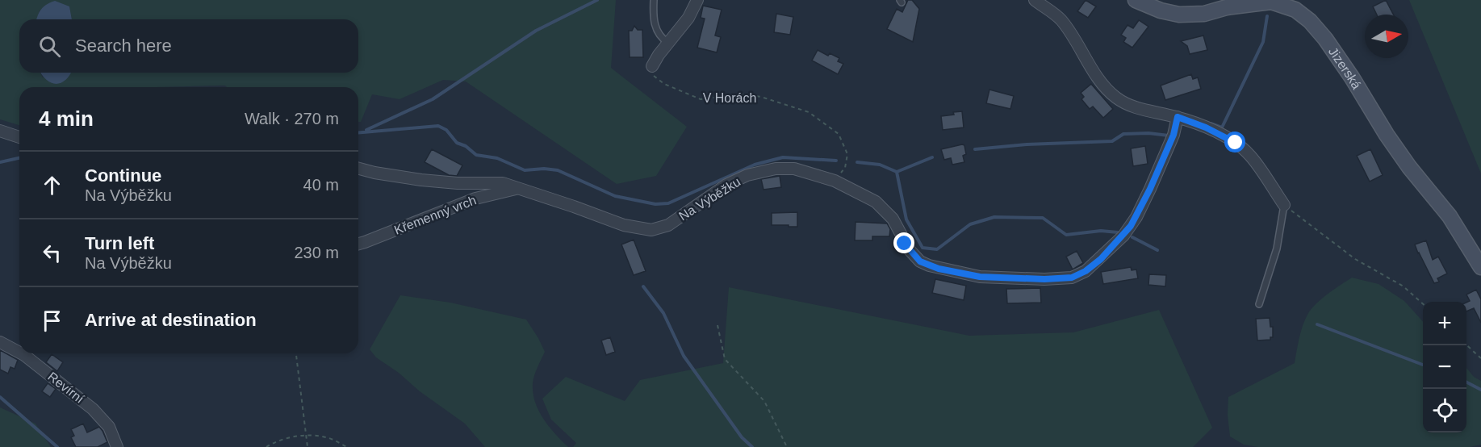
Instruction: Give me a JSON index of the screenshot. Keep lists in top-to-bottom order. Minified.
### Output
{"streets":{"street":["Jizerská","Na Výběžku","Křemenný vrch","Revírní"],"path":["V Horách"]},"crossings":[["V Horách","Na Výběžku"],["Na Výběžku","Křemenný vrch"]],"north":"right","page":{"search":"Search here","heading":["4 min","Walk · 270 m"],"list":[["Continue","Na Výběžku","40 m"],["Turn left","Na Výběžku","230 m"],"Arrive at destination"],"map_buttons":["+","−"]}}
